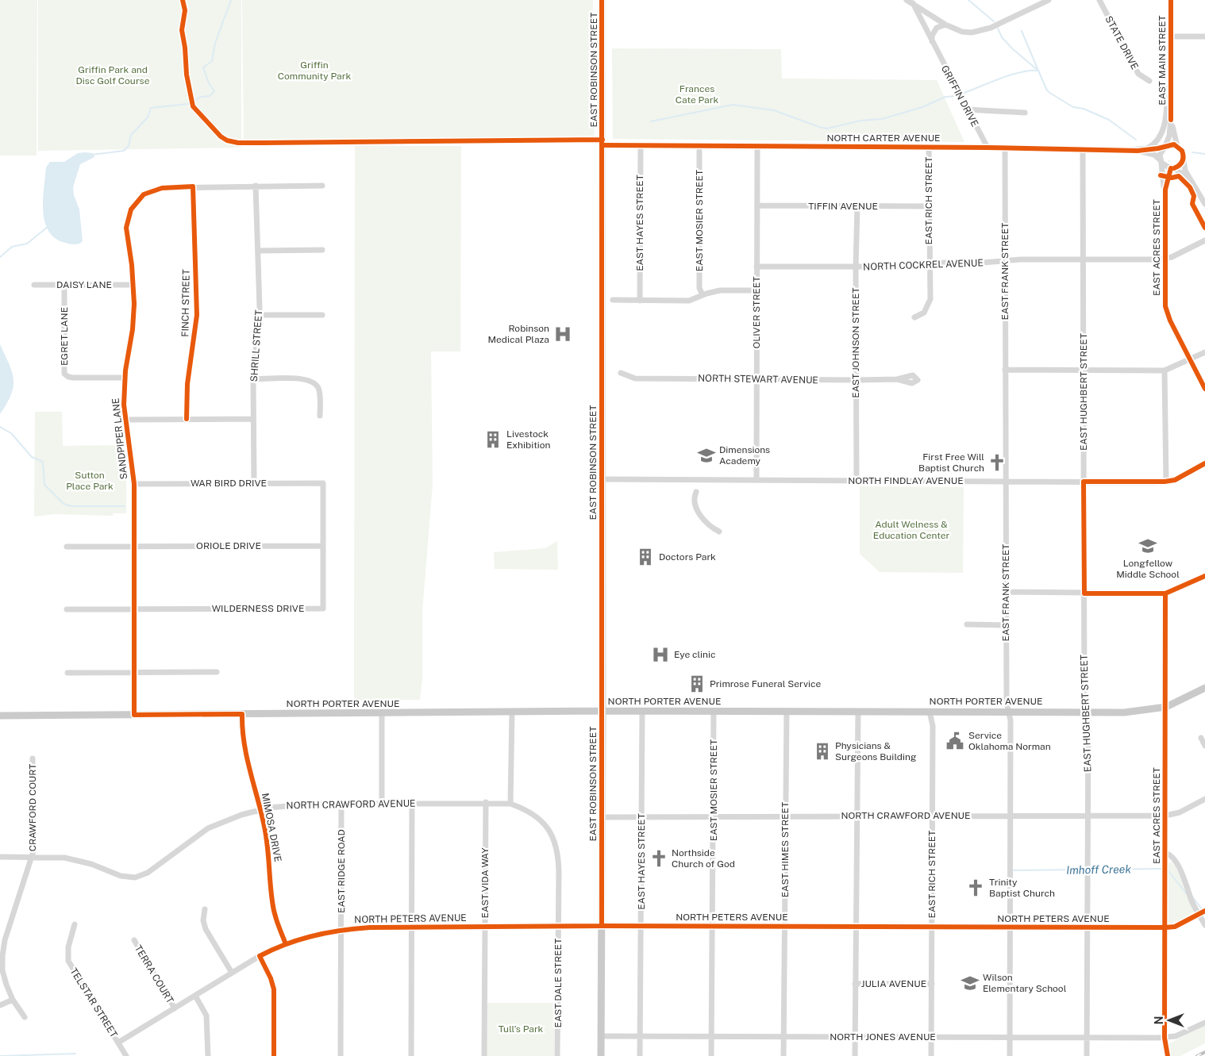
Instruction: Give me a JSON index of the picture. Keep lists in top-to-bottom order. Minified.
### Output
{"streets":{"main road":["EAST ROBINSON STREET","NORTH PORTER AVENUE"],"street":["STATE DRIVE","EAST MAIN STREET","GRIFFIN DRIVE","NORTH CARTER AVENUE","EAST RICH STREET","TIFFIN AVENUE","EAST MOSIER STREET","EAST HAYES STREET","EAST ACRES STREET","NORTH COCKREL AVENUE","EAST FRANK STREET","DAISY LANE","FINCH STREET","OLIVER STREET","EGRET LANE","EAST JOHNSON STREET","SHRILL STREET","NORTH STEWART AVENUE","EAST HUGHBERT STREET","SANDPIPER LANE","NORTH FINDLAY AVENUE","WAR BIRD DRIVE","ORIOLE DRIVE","WILDERNESS DRIVE","NORTH CRAWFORD AVENUE","CRAWFORD COURT","MIMOSA DRIVE","EAST HIMES STREET","EAST RIDGE ROAD","EAST VIDA WAY","NORTH PETERS AVENUE","TERRA COURT","EAST DALE STREET","JULIA AVENUE","TELSTAR STREET","NORTH JONES AVENUE"]},"crossings":[["EAST MAIN STREET","NORTH CARTER AVENUE"],["EAST MAIN STREET","EAST ACRES STREET"],["EAST ROBINSON STREET","NORTH CARTER AVENUE"],["EAST ROBINSON STREET","NORTH FINDLAY AVENUE"],["EAST ROBINSON STREET","NORTH PORTER AVENUE"],["EAST ROBINSON STREET","NORTH CRAWFORD AVENUE"],["EAST ROBINSON STREET","NORTH PETERS AVENUE"],["EAST ROBINSON STREET","NORTH JONES AVENUE"],["GRIFFIN DRIVE","NORTH CARTER AVENUE"],["NORTH CARTER AVENUE","EAST RICH STREET"],["NORTH CARTER AVENUE","EAST MOSIER STREET"],["NORTH CARTER AVENUE","EAST HAYES STREET"],["NORTH CARTER AVENUE","EAST ACRES STREET"],["NORTH CARTER AVENUE","EAST FRANK STREET"],["NORTH CARTER AVENUE","OLIVER STREET"],["NORTH CARTER AVENUE","EAST HUGHBERT STREET"],["EAST RICH STREET","TIFFIN AVENUE"],["EAST RICH STREET","NORTH COCKREL AVENUE"],["EAST RICH STREET","NORTH PORTER AVENUE"],["EAST RICH STREET","NORTH CRAWFORD AVENUE"],["EAST RICH STREET","NORTH PETERS AVENUE"],["EAST RICH STREET","JULIA AVENUE"],["EAST RICH STREET","NORTH JONES AVENUE"],["TIFFIN AVENUE","OLIVER STREET"],["TIFFIN AVENUE","EAST JOHNSON STREET"],["EAST MOSIER STREET","NORTH PORTER AVENUE"],["EAST MOSIER STREET","NORTH CRAWFORD AVENUE"],["EAST MOSIER STREET","NORTH PETERS AVENUE"],["EAST MOSIER STREET","NORTH JONES AVENUE"],["EAST HAYES STREET","NORTH PORTER AVENUE"],["EAST HAYES STREET","NORTH CRAWFORD AVENUE"],["EAST HAYES STREET","NORTH PETERS AVENUE"],["EAST HAYES STREET","NORTH JONES AVENUE"],["EAST ACRES STREET","NORTH COCKREL AVENUE"],["EAST ACRES STREET","NORTH PORTER AVENUE"],["EAST ACRES STREET","NORTH CRAWFORD AVENUE"],["EAST ACRES STREET","NORTH PETERS AVENUE"],["EAST ACRES STREET","NORTH JONES AVENUE"],["NORTH COCKREL AVENUE","EAST FRANK STREET"],["NORTH COCKREL AVENUE","OLIVER STREET"],["NORTH COCKREL AVENUE","EAST JOHNSON STREET"],["NORTH COCKREL AVENUE","EAST HUGHBERT STREET"],["EAST FRANK STREET","NORTH FINDLAY AVENUE"],["EAST FRANK STREET","NORTH PORTER AVENUE"],["EAST FRANK STREET","NORTH CRAWFORD AVENUE"],["EAST FRANK STREET","NORTH PETERS AVENUE"],["EAST FRANK STREET","NORTH JONES AVENUE"],["DAISY LANE","EGRET LANE"],["DAISY LANE","SANDPIPER LANE"],["FINCH STREET","SANDPIPER LANE"],["OLIVER STREET","NORTH STEWART AVENUE"],["OLIVER STREET","NORTH FINDLAY AVENUE"],["EGRET LANE","SANDPIPER LANE"],["EAST JOHNSON STREET","NORTH STEWART AVENUE"],["EAST JOHNSON STREET","NORTH FINDLAY AVENUE"],["SHRILL STREET","SANDPIPER LANE"],["SHRILL STREET","WAR BIRD DRIVE"],["EAST HUGHBERT STREET","NORTH FINDLAY AVENUE"],["EAST HUGHBERT STREET","NORTH PORTER AVENUE"],["EAST HUGHBERT STREET","NORTH CRAWFORD AVENUE"],["EAST HUGHBERT STREET","NORTH PETERS AVENUE"],["EAST HUGHBERT STREET","NORTH JONES AVENUE"],["SANDPIPER LANE","WAR BIRD DRIVE"],["SANDPIPER LANE","ORIOLE DRIVE"],["SANDPIPER LANE","WILDERNESS DRIVE"],["SANDPIPER LANE","NORTH PORTER AVENUE"],["WAR BIRD DRIVE","WILDERNESS DRIVE"],["ORIOLE DRIVE","WILDERNESS DRIVE"],["NORTH PORTER AVENUE","MIMOSA DRIVE"],["NORTH PORTER AVENUE","EAST HIMES STREET"],["NORTH CRAWFORD AVENUE","CRAWFORD COURT"],["NORTH CRAWFORD AVENUE","MIMOSA DRIVE"],["NORTH CRAWFORD AVENUE","EAST HIMES STREET"],["NORTH CRAWFORD AVENUE","EAST RIDGE ROAD"],["NORTH CRAWFORD AVENUE","EAST VIDA WAY"],["NORTH CRAWFORD AVENUE","EAST DALE STREET"],["MIMOSA DRIVE","NORTH PETERS AVENUE"],["EAST HIMES STREET","NORTH PETERS AVENUE"],["EAST HIMES STREET","NORTH JONES AVENUE"],["EAST RIDGE ROAD","NORTH PETERS AVENUE"],["EAST VIDA WAY","NORTH PETERS AVENUE"],["NORTH PETERS AVENUE","TERRA COURT"],["NORTH PETERS AVENUE","EAST DALE STREET"],["NORTH PETERS AVENUE","TELSTAR STREET"]],"water":["Imhoff Creek"],"parks":["Griffin Community Park","Griffin Park and Disc Golf Course","Frances Cate Park","Sutton Place Park","Adult Welness & Education Center","Tull’s Park"],"places":{"hospital":["Robinson Medical Plaza","Eye clinic"],"building":["Livestock Exhibition","Doctors Park","Primrose Funeral Service","Physicians & Surgeons Building"],"school or university":["Dimensions Academy","Longfellow Middle School","Wilson Elementary School"],"church":["First Free Will Baptist Church","Northside Church of God","Trinity Baptist Church"],"public building":["Service Oklahoma Norman"]},"north":"left"}
